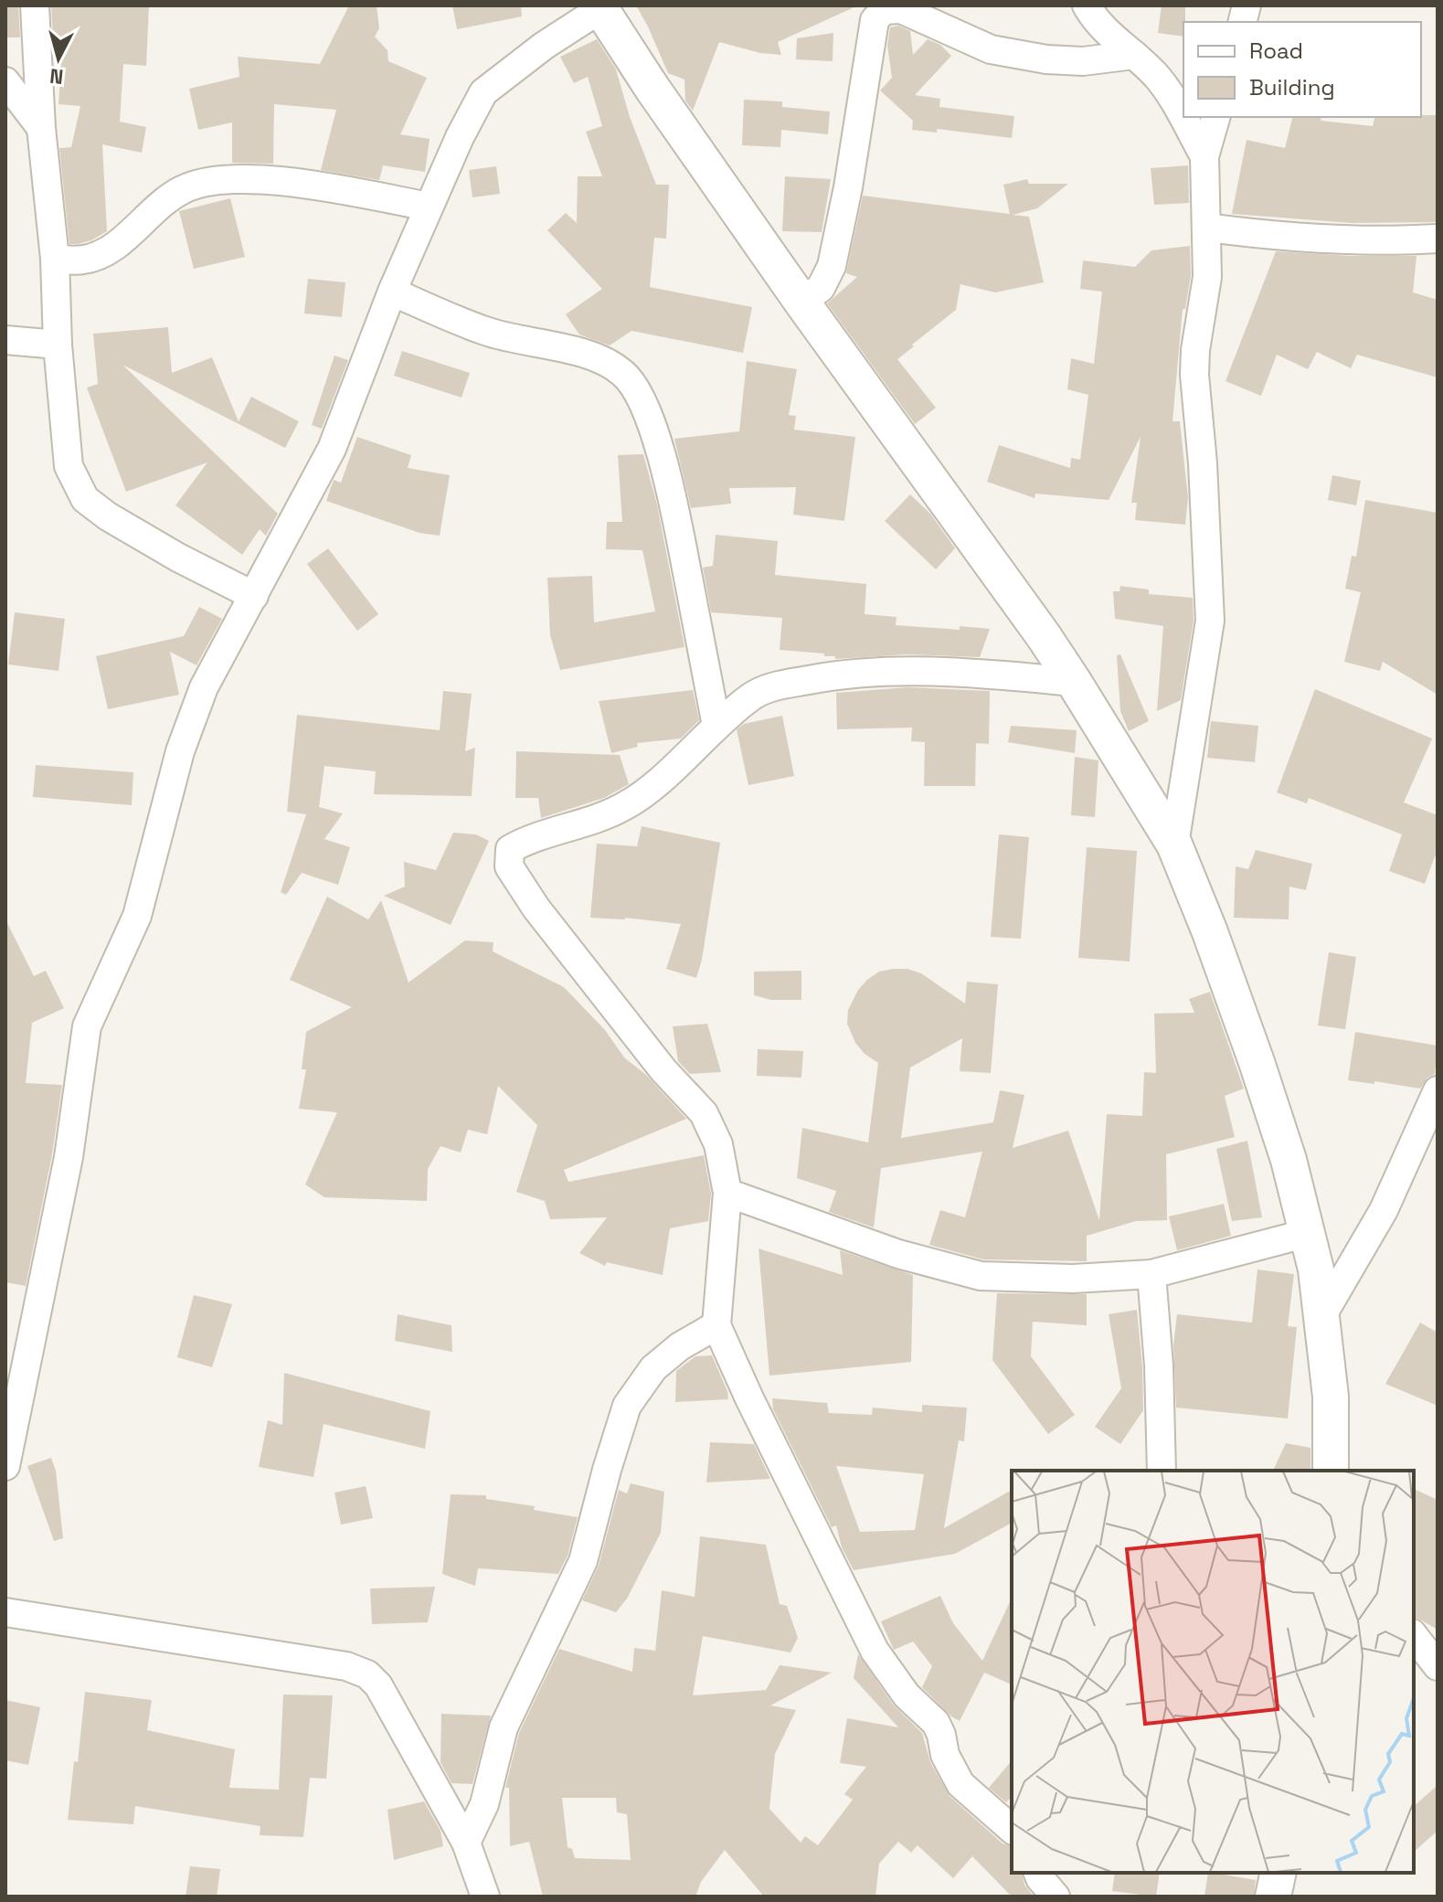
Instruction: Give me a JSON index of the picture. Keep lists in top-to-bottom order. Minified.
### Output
{"legend":["Road","Building"],"north":"bottom"}
